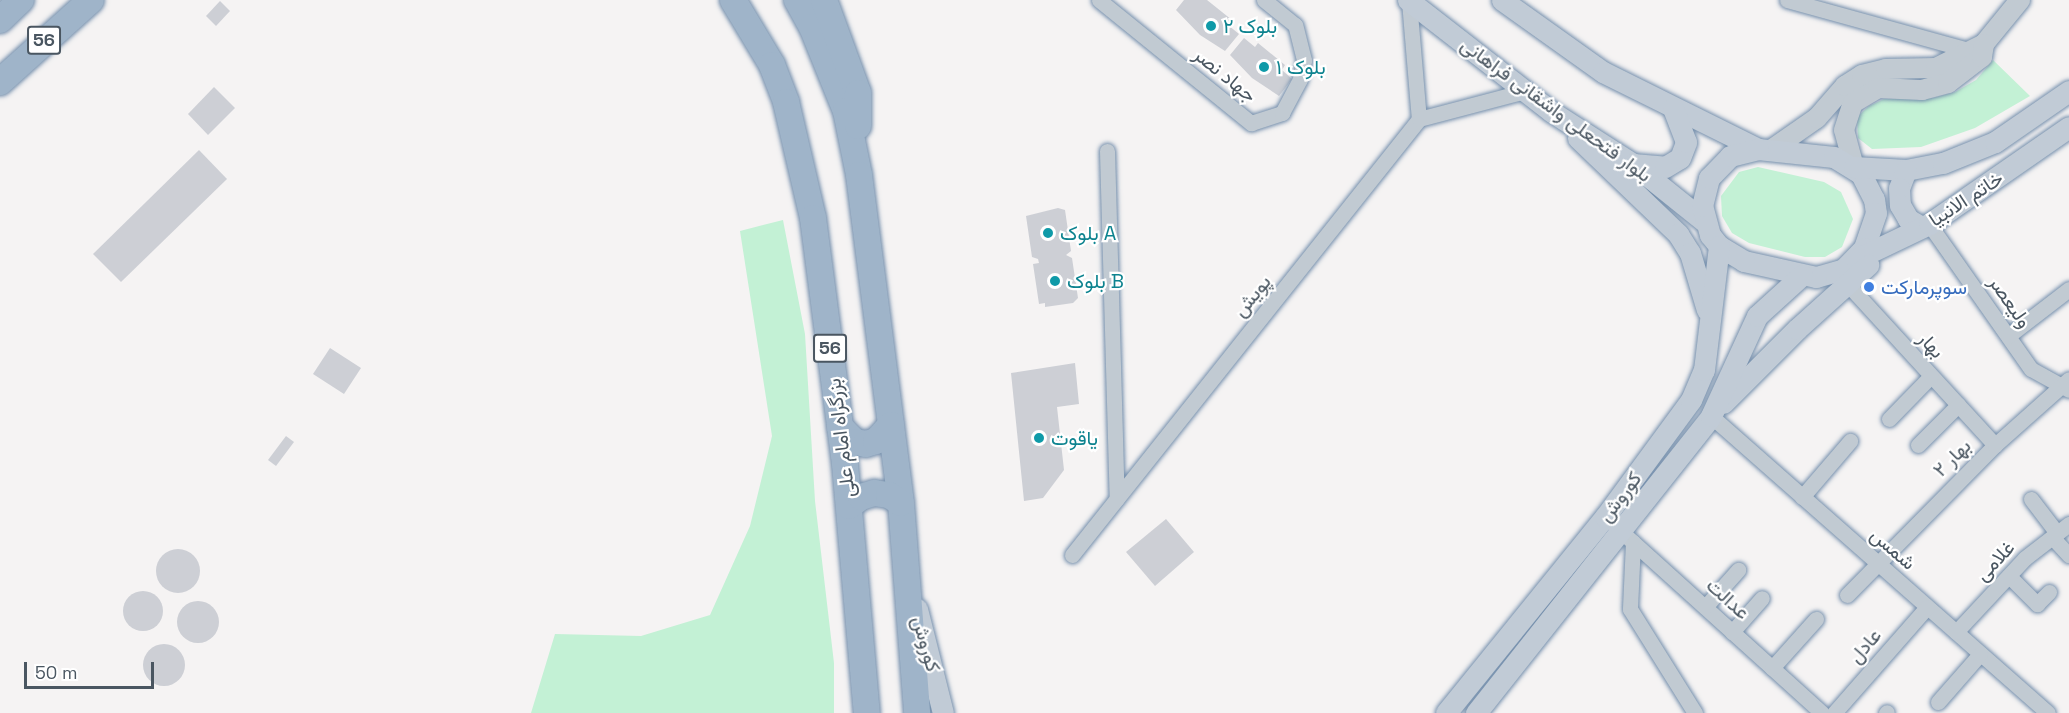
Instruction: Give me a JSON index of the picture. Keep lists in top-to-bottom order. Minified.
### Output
{"streets":{"highway":["56","بزرگراه امام علی"],"main road":["بلوار فتحعلی واشقانی فراهانی","خاتم الانبیا","کوروش"],"street":["جهاد نصر","پویش","ولیعصر","بهار","بهار ۲","شمس","غلامی","عدالت","عادل"]},"crossings":[["بلوار فتحعلی واشقانی فراهانی","خاتم الانبیا"],["بلوار فتحعلی واشقانی فراهانی","بهار"],["بلوار فتحعلی واشقانی فراهانی","کوروش"],["خاتم الانبیا","ولیعصر"],["خاتم الانبیا","بهار"],["خاتم الانبیا","کوروش"],["ولیعصر","بهار ۲"],["بهار","بهار ۲"],["بهار","کوروش"],["بهار ۲","شمس"],["کوروش","شمس"],["کوروش","عدالت"],["شمس","غلامی"],["شمس","عادل"]],"places":["بلوک ۲","بلوک ۱","بلوک A","بلوک B","سوپرمارکت","یاقوت"],"scale_bar":"50 m"}
